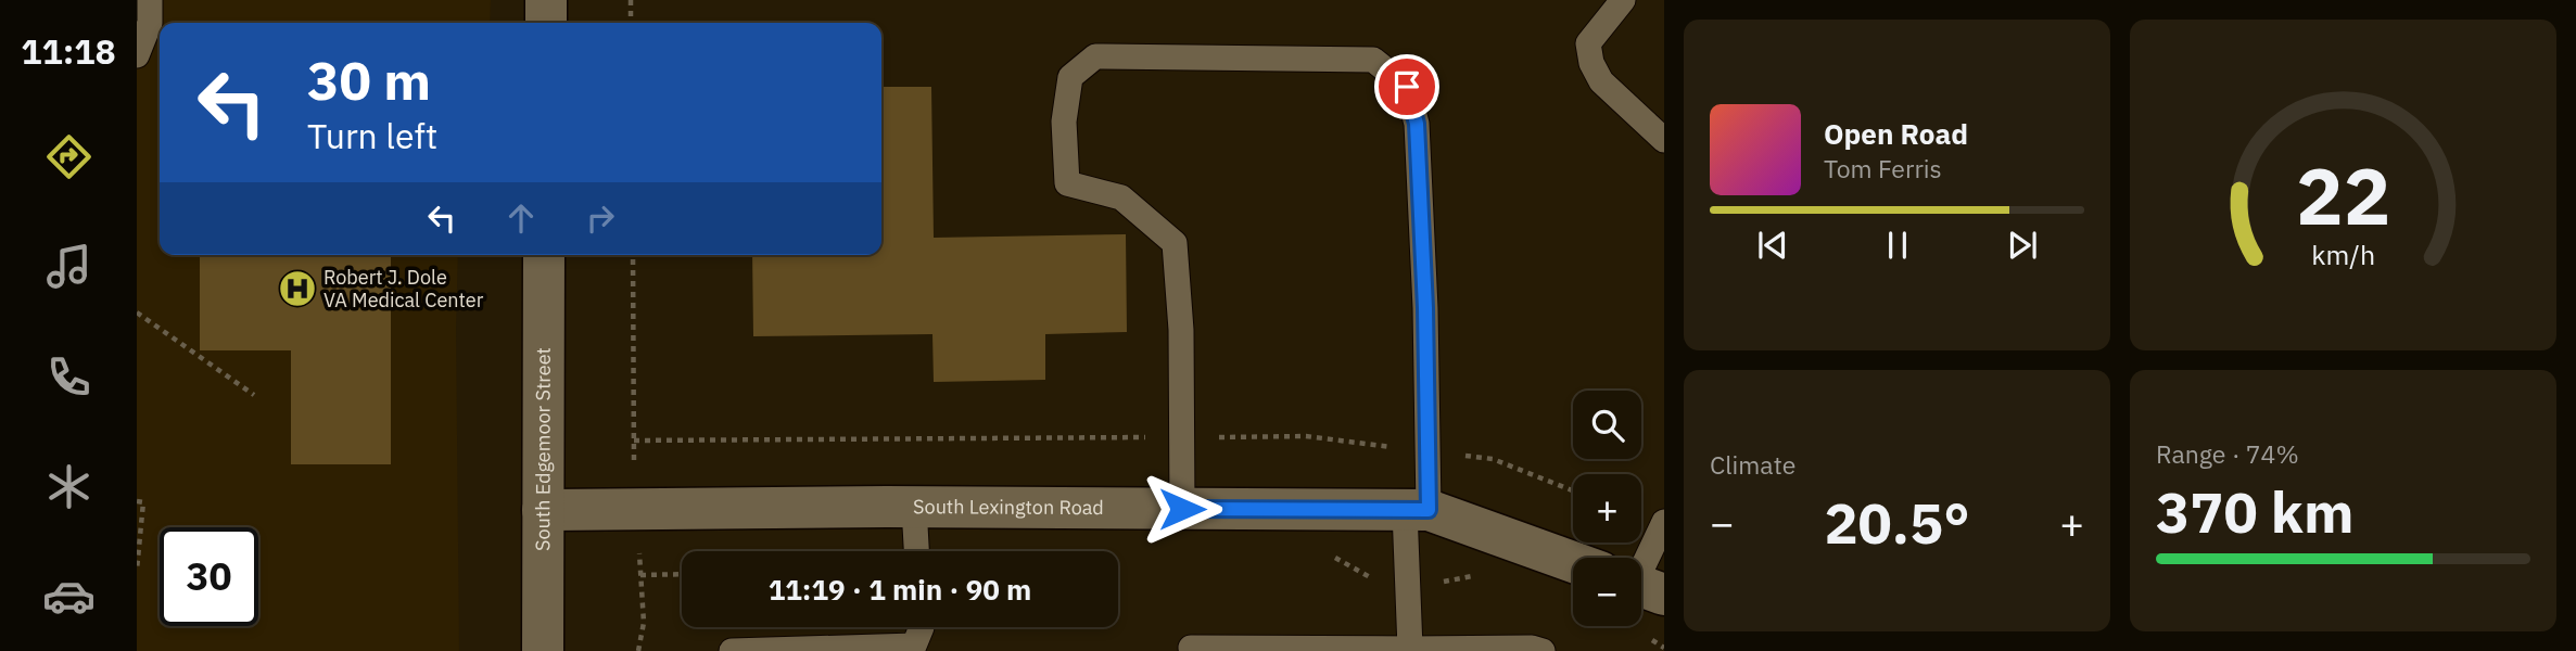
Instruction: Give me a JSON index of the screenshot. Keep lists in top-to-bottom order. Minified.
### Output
{"streets":{"street":["South Edgemoor Street","South Lexington Road"]},"crossings":[["South Edgemoor Street","South Lexington Road"]],"places":{"hospital":["Robert J. Dole VA Medical Center"]},"page":{"tabs":"11:18","turn":["30 m","Turn left"],"song":["Open Road","Tom Ferris"],"tile":["Climate",["Range · 74%","370 km"]],"map_buttons":["+","−"],"heat":["−","20.5°","+"],"limit":"30","trip":"11:19 · 1 min · 90 m","gauge":["22","km/h"]}}
